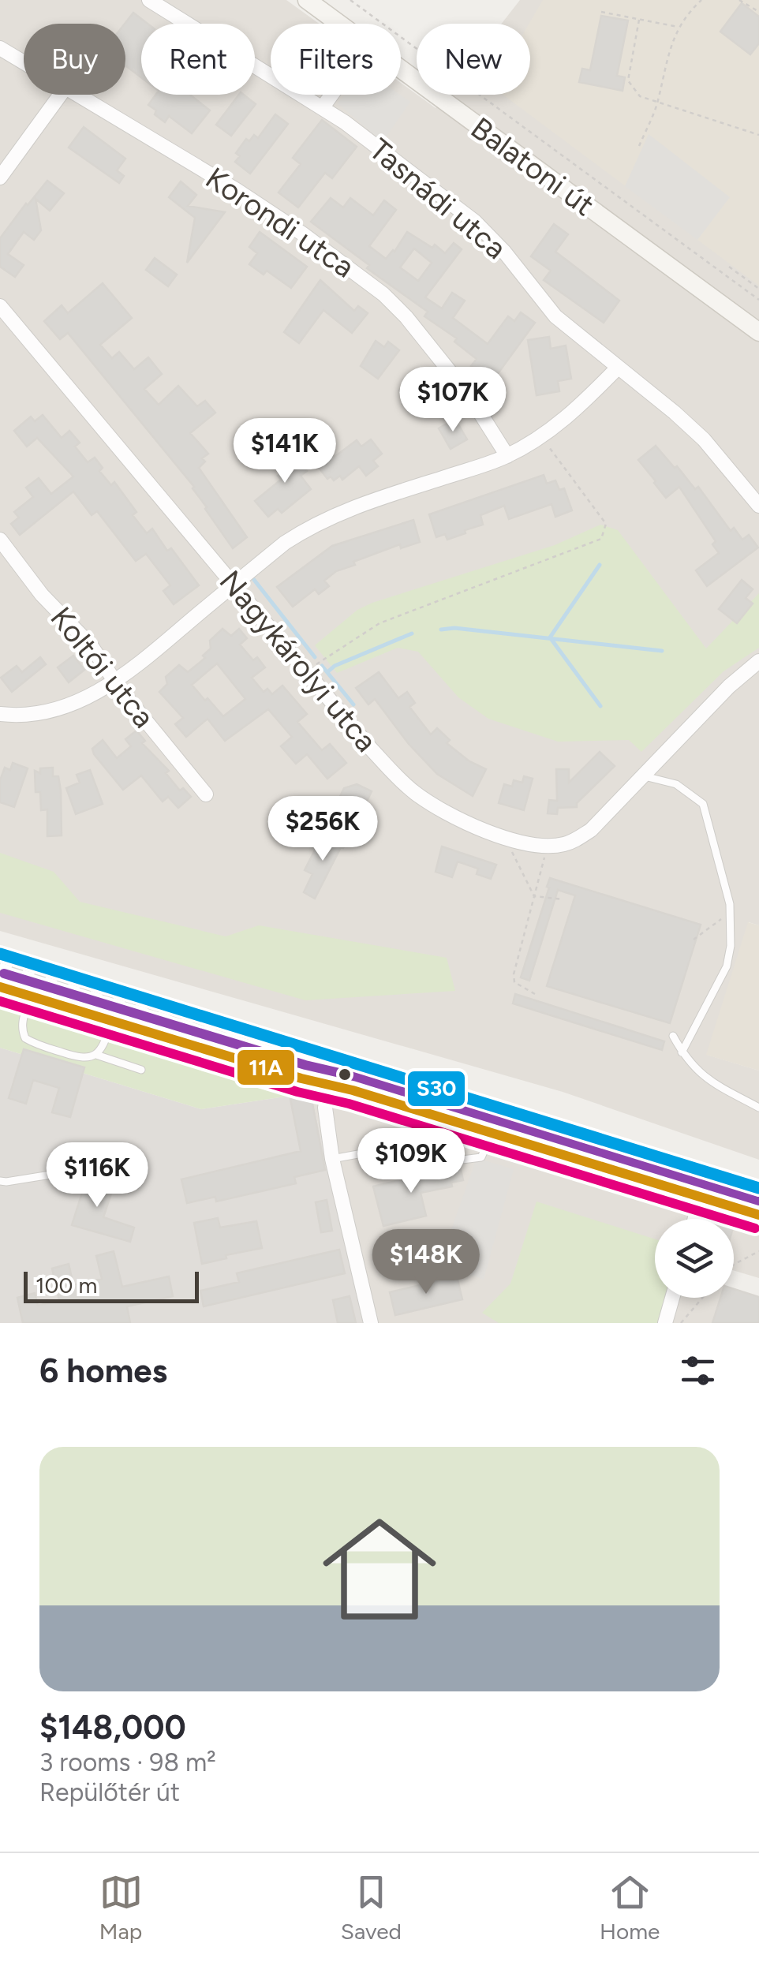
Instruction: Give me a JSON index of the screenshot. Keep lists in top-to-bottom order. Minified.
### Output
{"streets":{"street":["Balatoni út","Tasnádi utca","Korondi utca","Nagykárolyi utca","Koltói utca"]},"lines":["transit line S30","transit line 11A"],"scale_bar":"100 m","page":{"chip":["Buy","Rent","Filters","New"],"price":["$107K","$141K","$256K","$109K","$116K","$148K"],"scale":"100 m","heading":"6 homes","list":[{"name":"$148,000","note":"3 rooms · 98 m² · Repülőtér út"}],"tabs":["Map","Saved","Home"]}}
